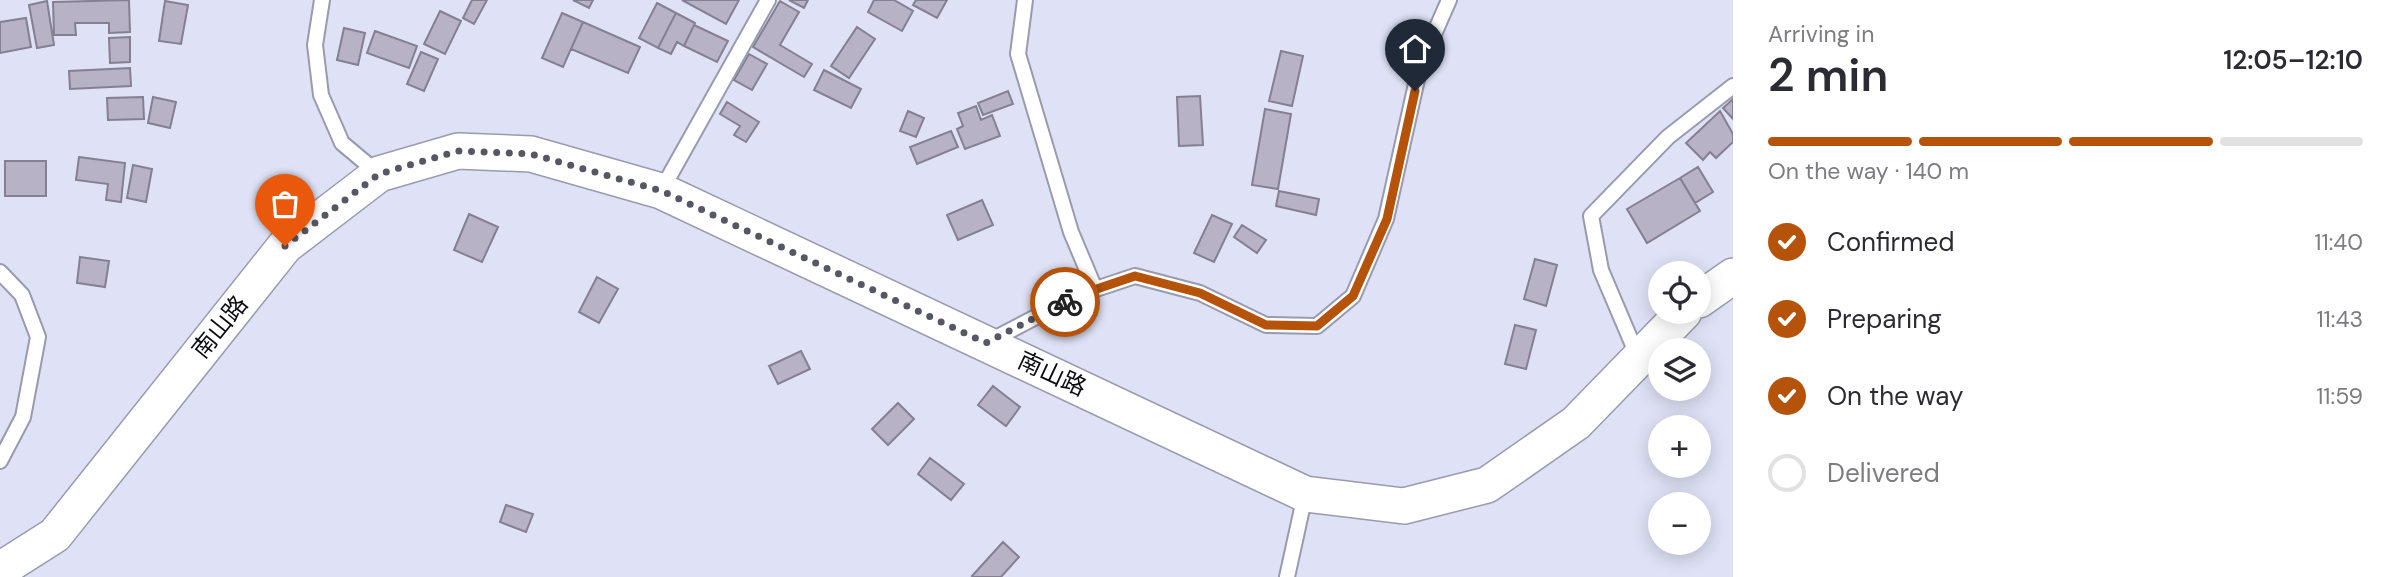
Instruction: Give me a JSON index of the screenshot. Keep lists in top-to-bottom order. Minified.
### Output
{"streets":{"street":["南山路"]},"page":{"heading":["2 min","Arriving in","12:05–12:10"],"bar":"On the way · 140 m","list":[["Confirmed","11:40"],["Preparing","11:43"],["On the way","11:59"],"Delivered"],"map_buttons":["+","−"]}}
